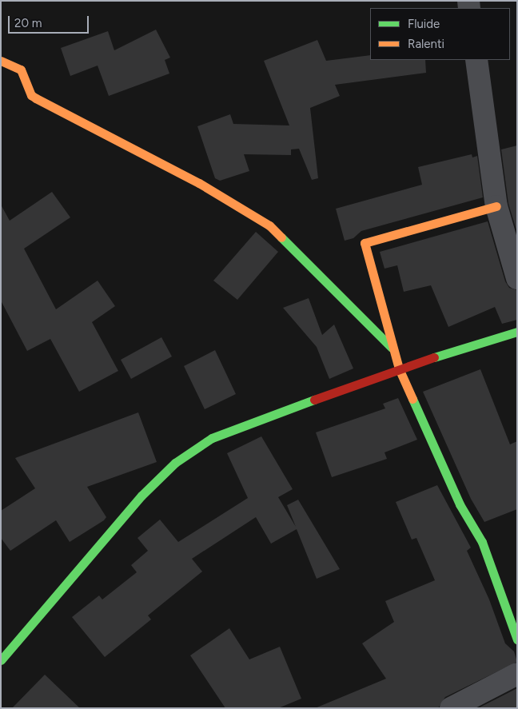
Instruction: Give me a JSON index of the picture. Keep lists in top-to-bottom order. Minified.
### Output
{"legend":["Fluide","Ralenti"],"scale_bar":"20 m"}
